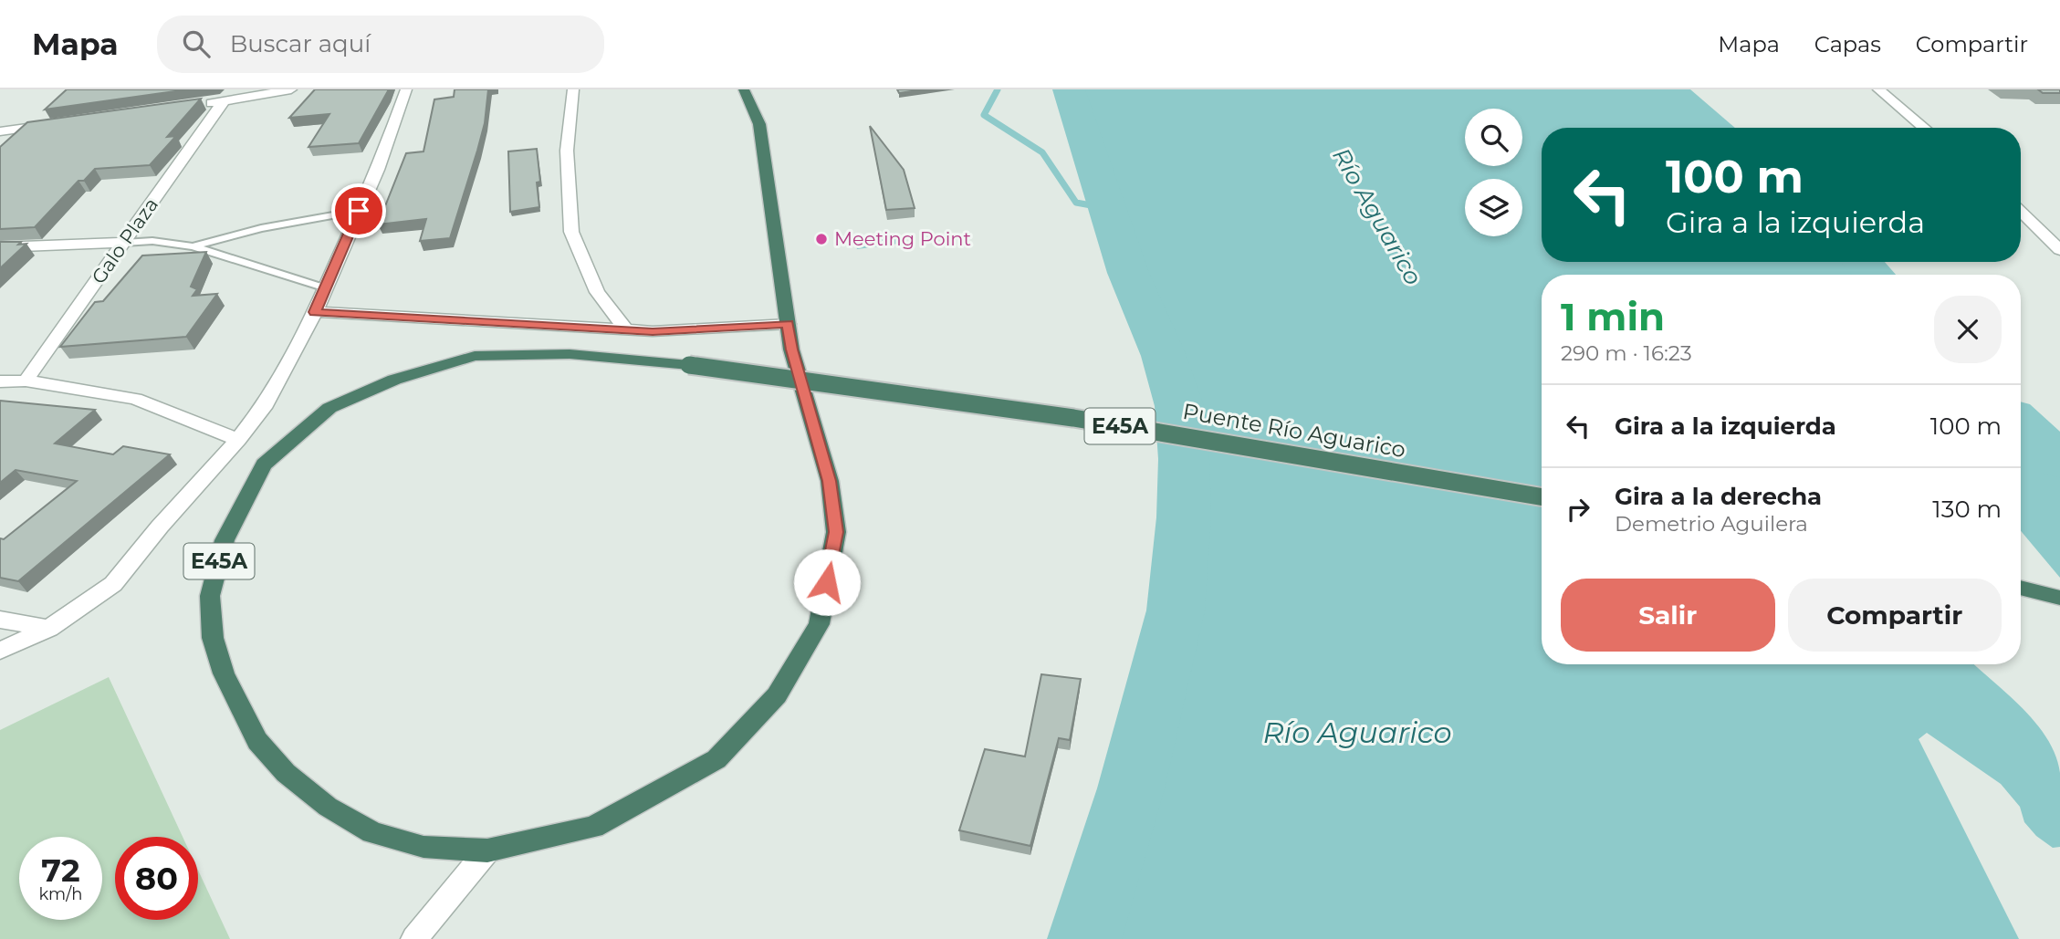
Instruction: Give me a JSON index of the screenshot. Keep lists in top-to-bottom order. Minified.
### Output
{"streets":{"highway":["E45A","Puente Río Aguarico"],"street":["Galo Plaza"]},"crossings":[["E45A","Puente Río Aguarico"]],"water":["Río Aguarico"],"places":["Meeting Point"],"page":{"header":"Mapa","search":"Buscar aquí","nav":["Mapa","Capas","Compartir"],"turn":["100 m","Gira a la izquierda"],"heading":["1 min","290 m · 16:23"],"list":[{"name":"Gira a la izquierda","value":"100 m"},{"name":"Gira a la derecha","note":"Demetrio Aguilera","value":"130 m"}],"buttons":["Salir","Compartir"],"speed":"72 km/h","limit":"80"}}
